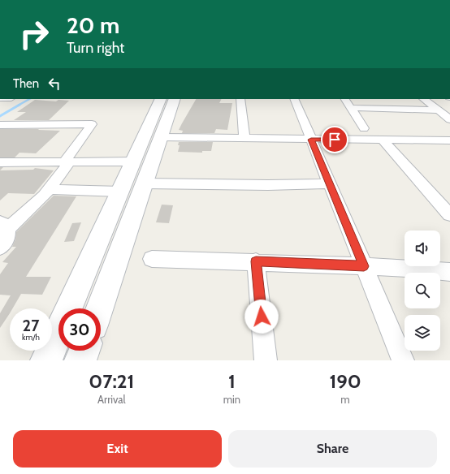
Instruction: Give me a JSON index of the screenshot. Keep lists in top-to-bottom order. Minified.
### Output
{"page":{"turn":["20 m","Turn right"],"then":"Then","speed":"27 km/h","limit":"30","eta":["07:21","Arrival","1","min","190","m"],"buttons":["Exit","Share"]}}
